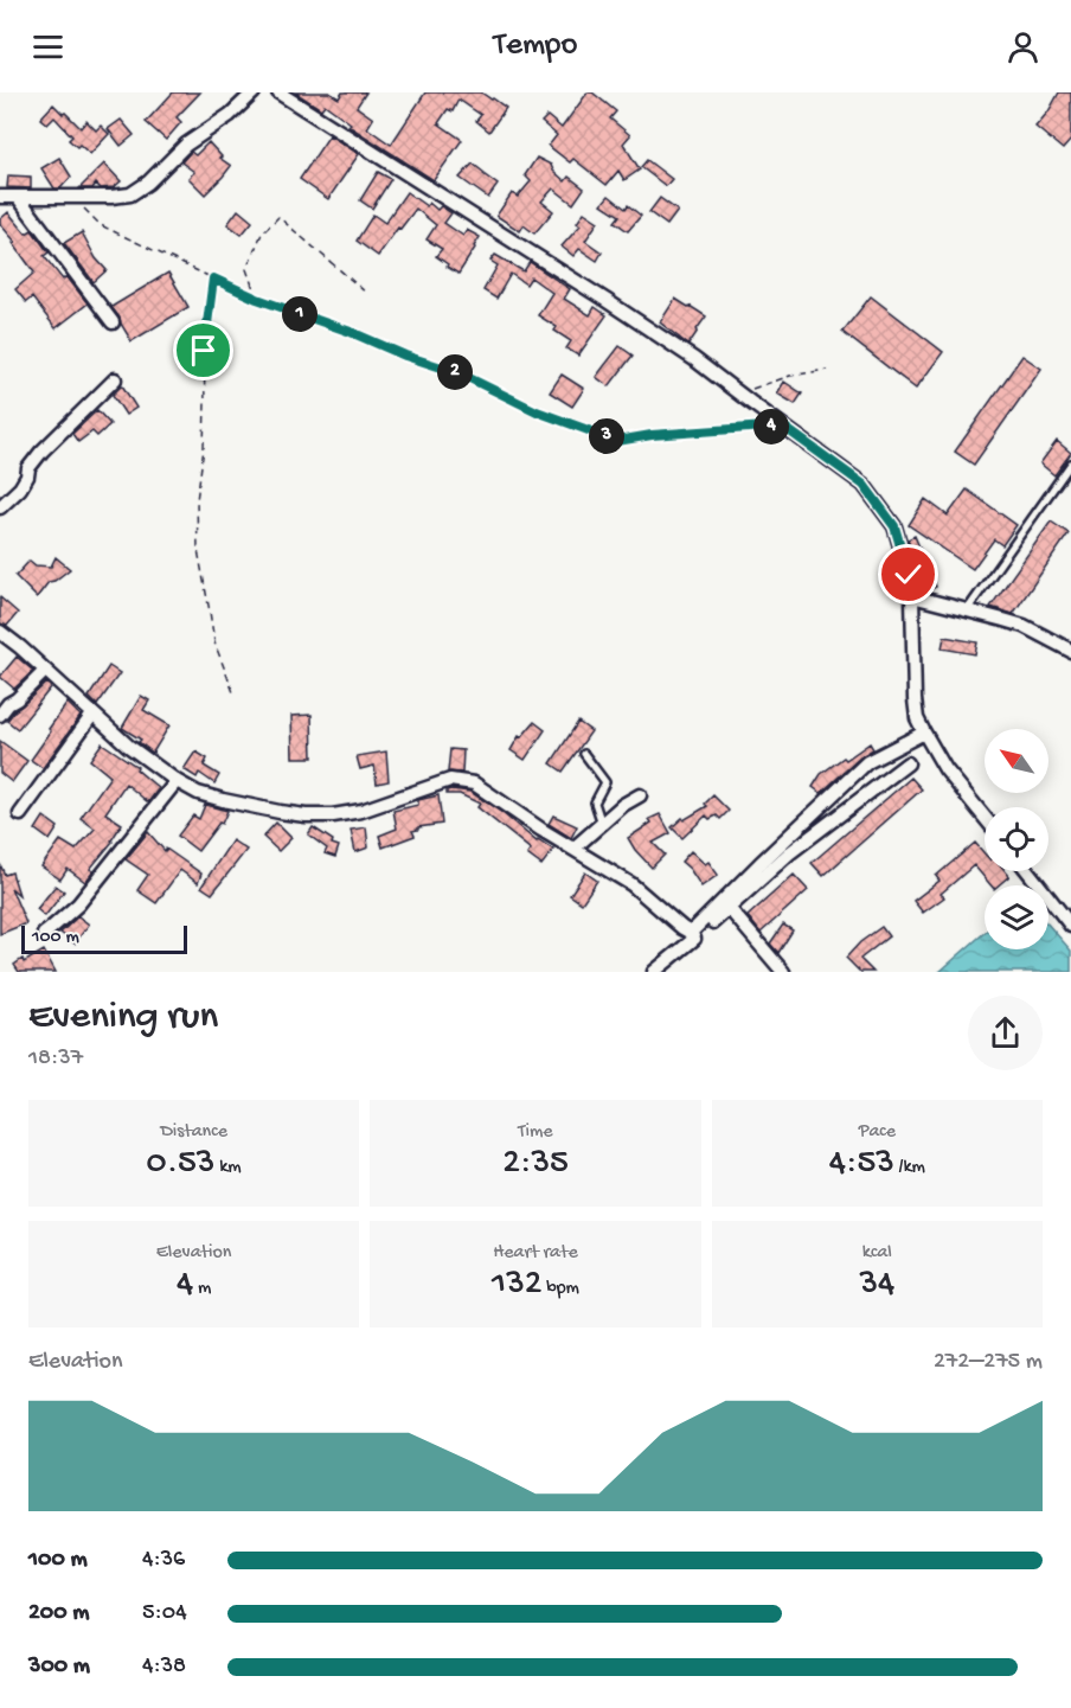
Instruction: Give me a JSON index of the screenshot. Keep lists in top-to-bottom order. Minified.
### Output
{"scale_bar":"100 m","north":"top left","page":{"header":"Tempo","pins":["1","2","4","3"],"scale":"100 m","heading":["Evening run","18:37"],"stats":[["Distance","0.53 km"],["Time","2:35"],["Pace","4:53 /km"],["Elevation","4 m"],["Heart rate","132 bpm"],["kcal","34"]],"chart":["Elevation","272–275 m"],"list":[{"name":"100 m","note":"4:36"},{"name":"200 m","note":"5:04"},{"name":"300 m","note":"4:38"}]}}
